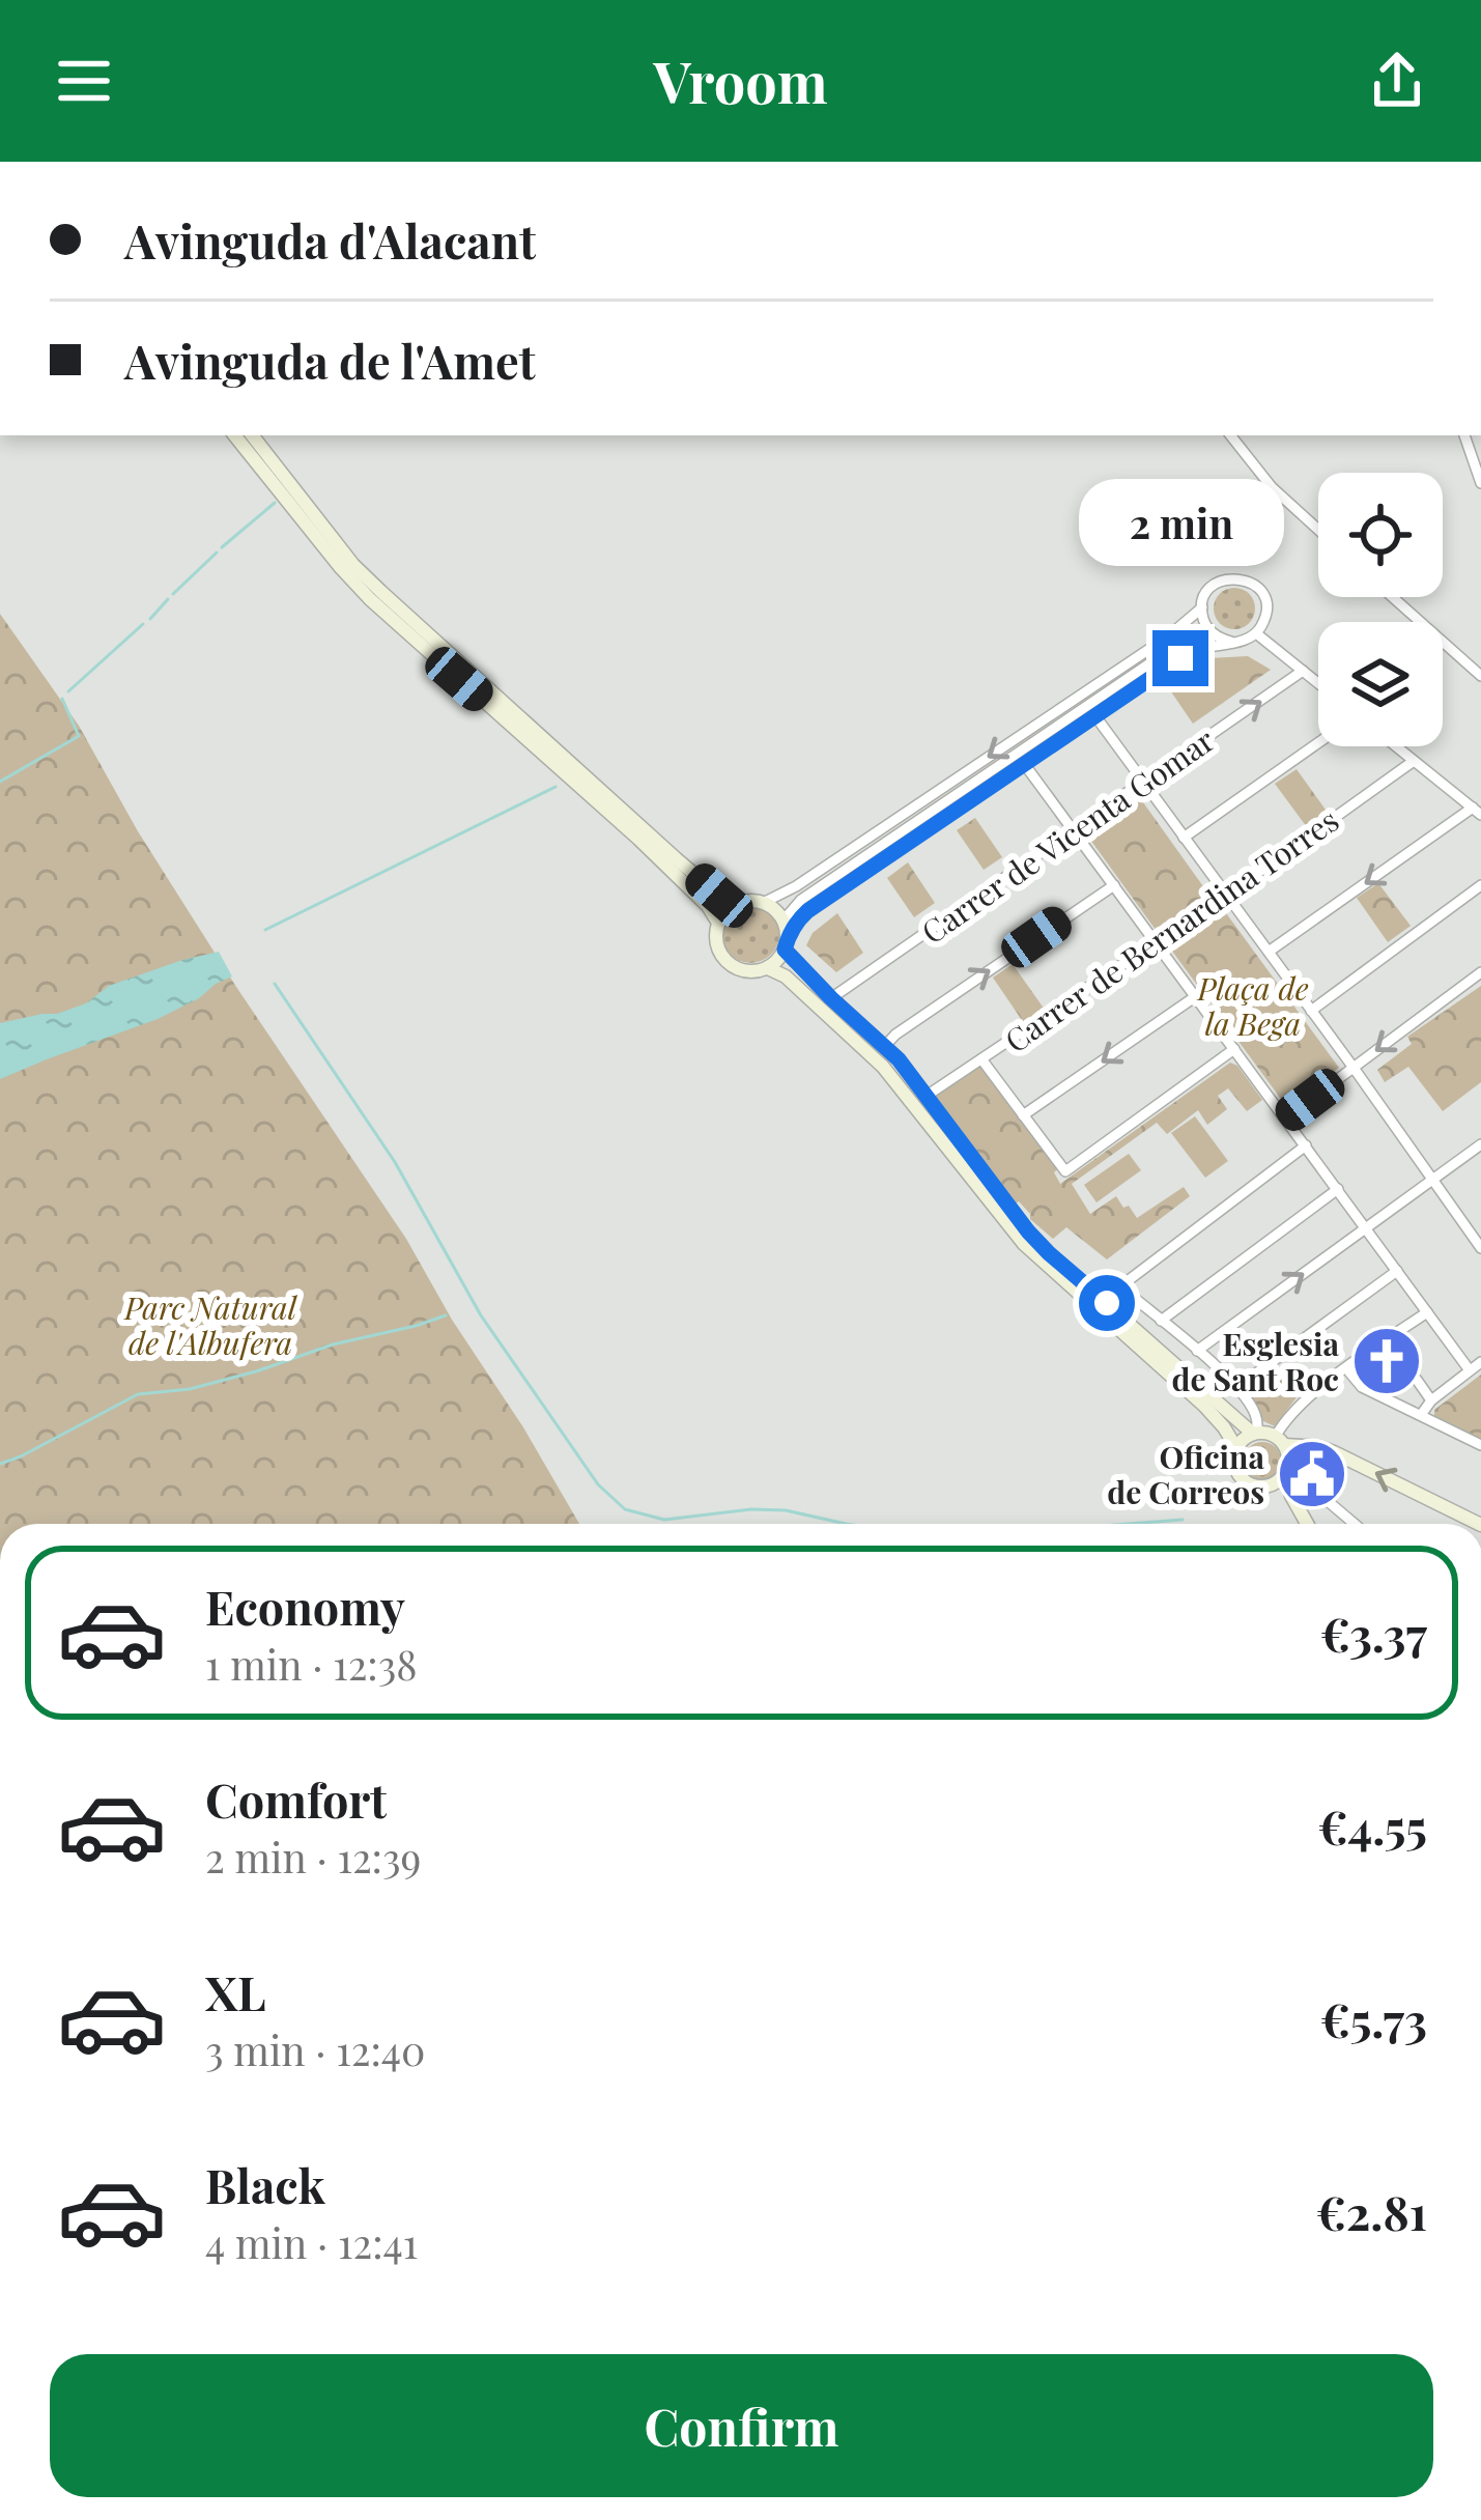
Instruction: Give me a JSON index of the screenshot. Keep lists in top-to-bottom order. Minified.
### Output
{"streets":{"street":["Carrer de Vicenta Gomar","Carrer de Bernardina Torres"]},"parks":["Plaça de la Bega","Parc Natural de l'Albufera"],"places":{"church":["Esglesia de Sant Roc"],"public building":["Oficina de Correos"]},"page":{"header":"Vroom","banner":["Avinguda d'Alacant","Avinguda de l'Amet"],"bubble":"2 min","list":[{"name":"Economy","note":"1 min · 12:38","value":"€3.37"},{"name":"Comfort","note":"2 min · 12:39","value":"€4.55"},{"name":"XL","note":"3 min · 12:40","value":"€5.73"},{"name":"Black","note":"4 min · 12:41","value":"€2.81"}],"buttons":"Confirm"}}
